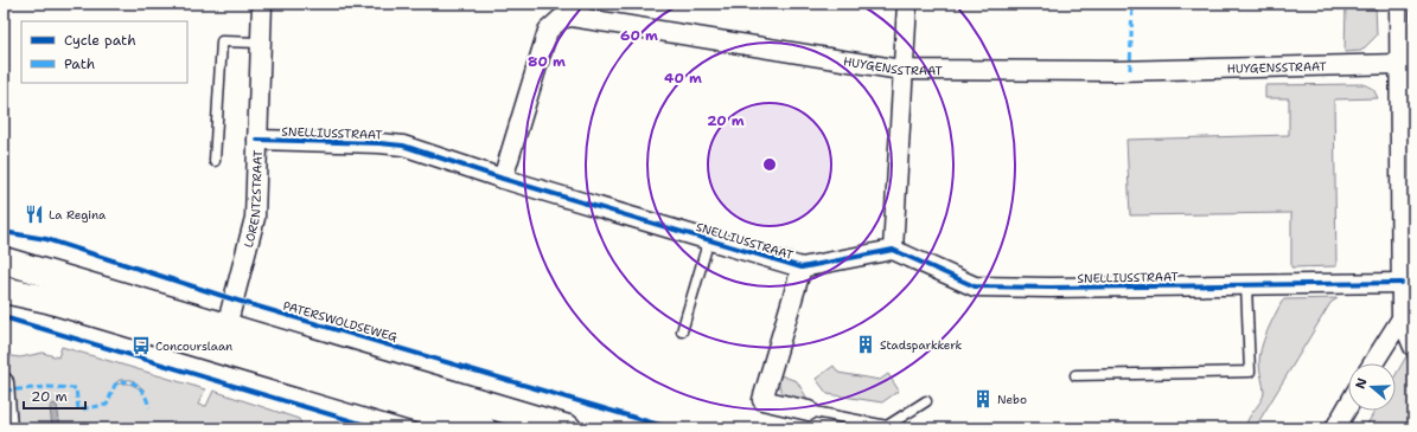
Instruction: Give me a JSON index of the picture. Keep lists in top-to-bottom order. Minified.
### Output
{"streets":{"street":["HUYGENSSTRAAT","SNELLIUSSTRAAT","LORENTZSTRAAT"],"cycle path":["PATERSWOLDSEWEG"]},"crossings":[["HUYGENSSTRAAT","SNELLIUSSTRAAT"],["SNELLIUSSTRAAT","LORENTZSTRAAT"]],"places":{"restaurant":["La Regina"],"building":["Stadsparkkerk","Nebo"],"bus stop":["Concourslaan"]},"legend":["Cycle path","Path"],"scale_bar":"20 m","north":"left","rings":["60 m","80 m","40 m","20 m"]}
